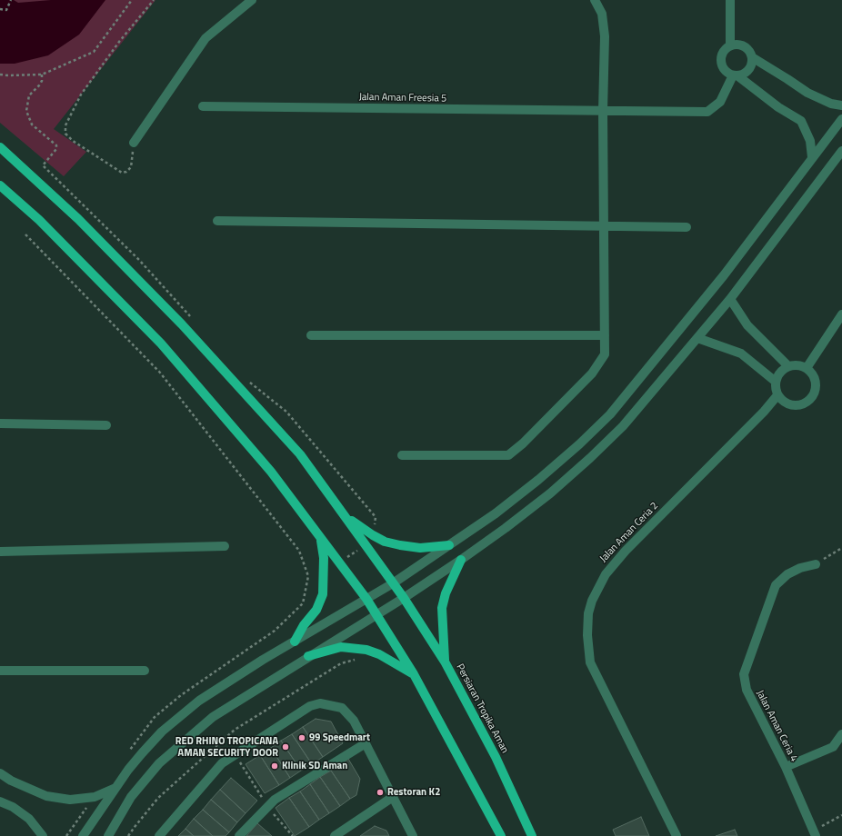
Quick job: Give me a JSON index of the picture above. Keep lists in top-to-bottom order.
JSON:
{
  "streets": {
    "main road": ["Persiaran Tropika Aman"],
    "street": ["Jalan Aman Freesia 5", "Jalan Aman Ceria 2", "Jalan Aman Ceria 4"]
  },
  "places": [
    "99 Speedmart",
    "RED RHINO TROPICANA AMAN SECURITY DOOR",
    "Klinik SD Aman",
    "Restoran K2"
  ]
}
